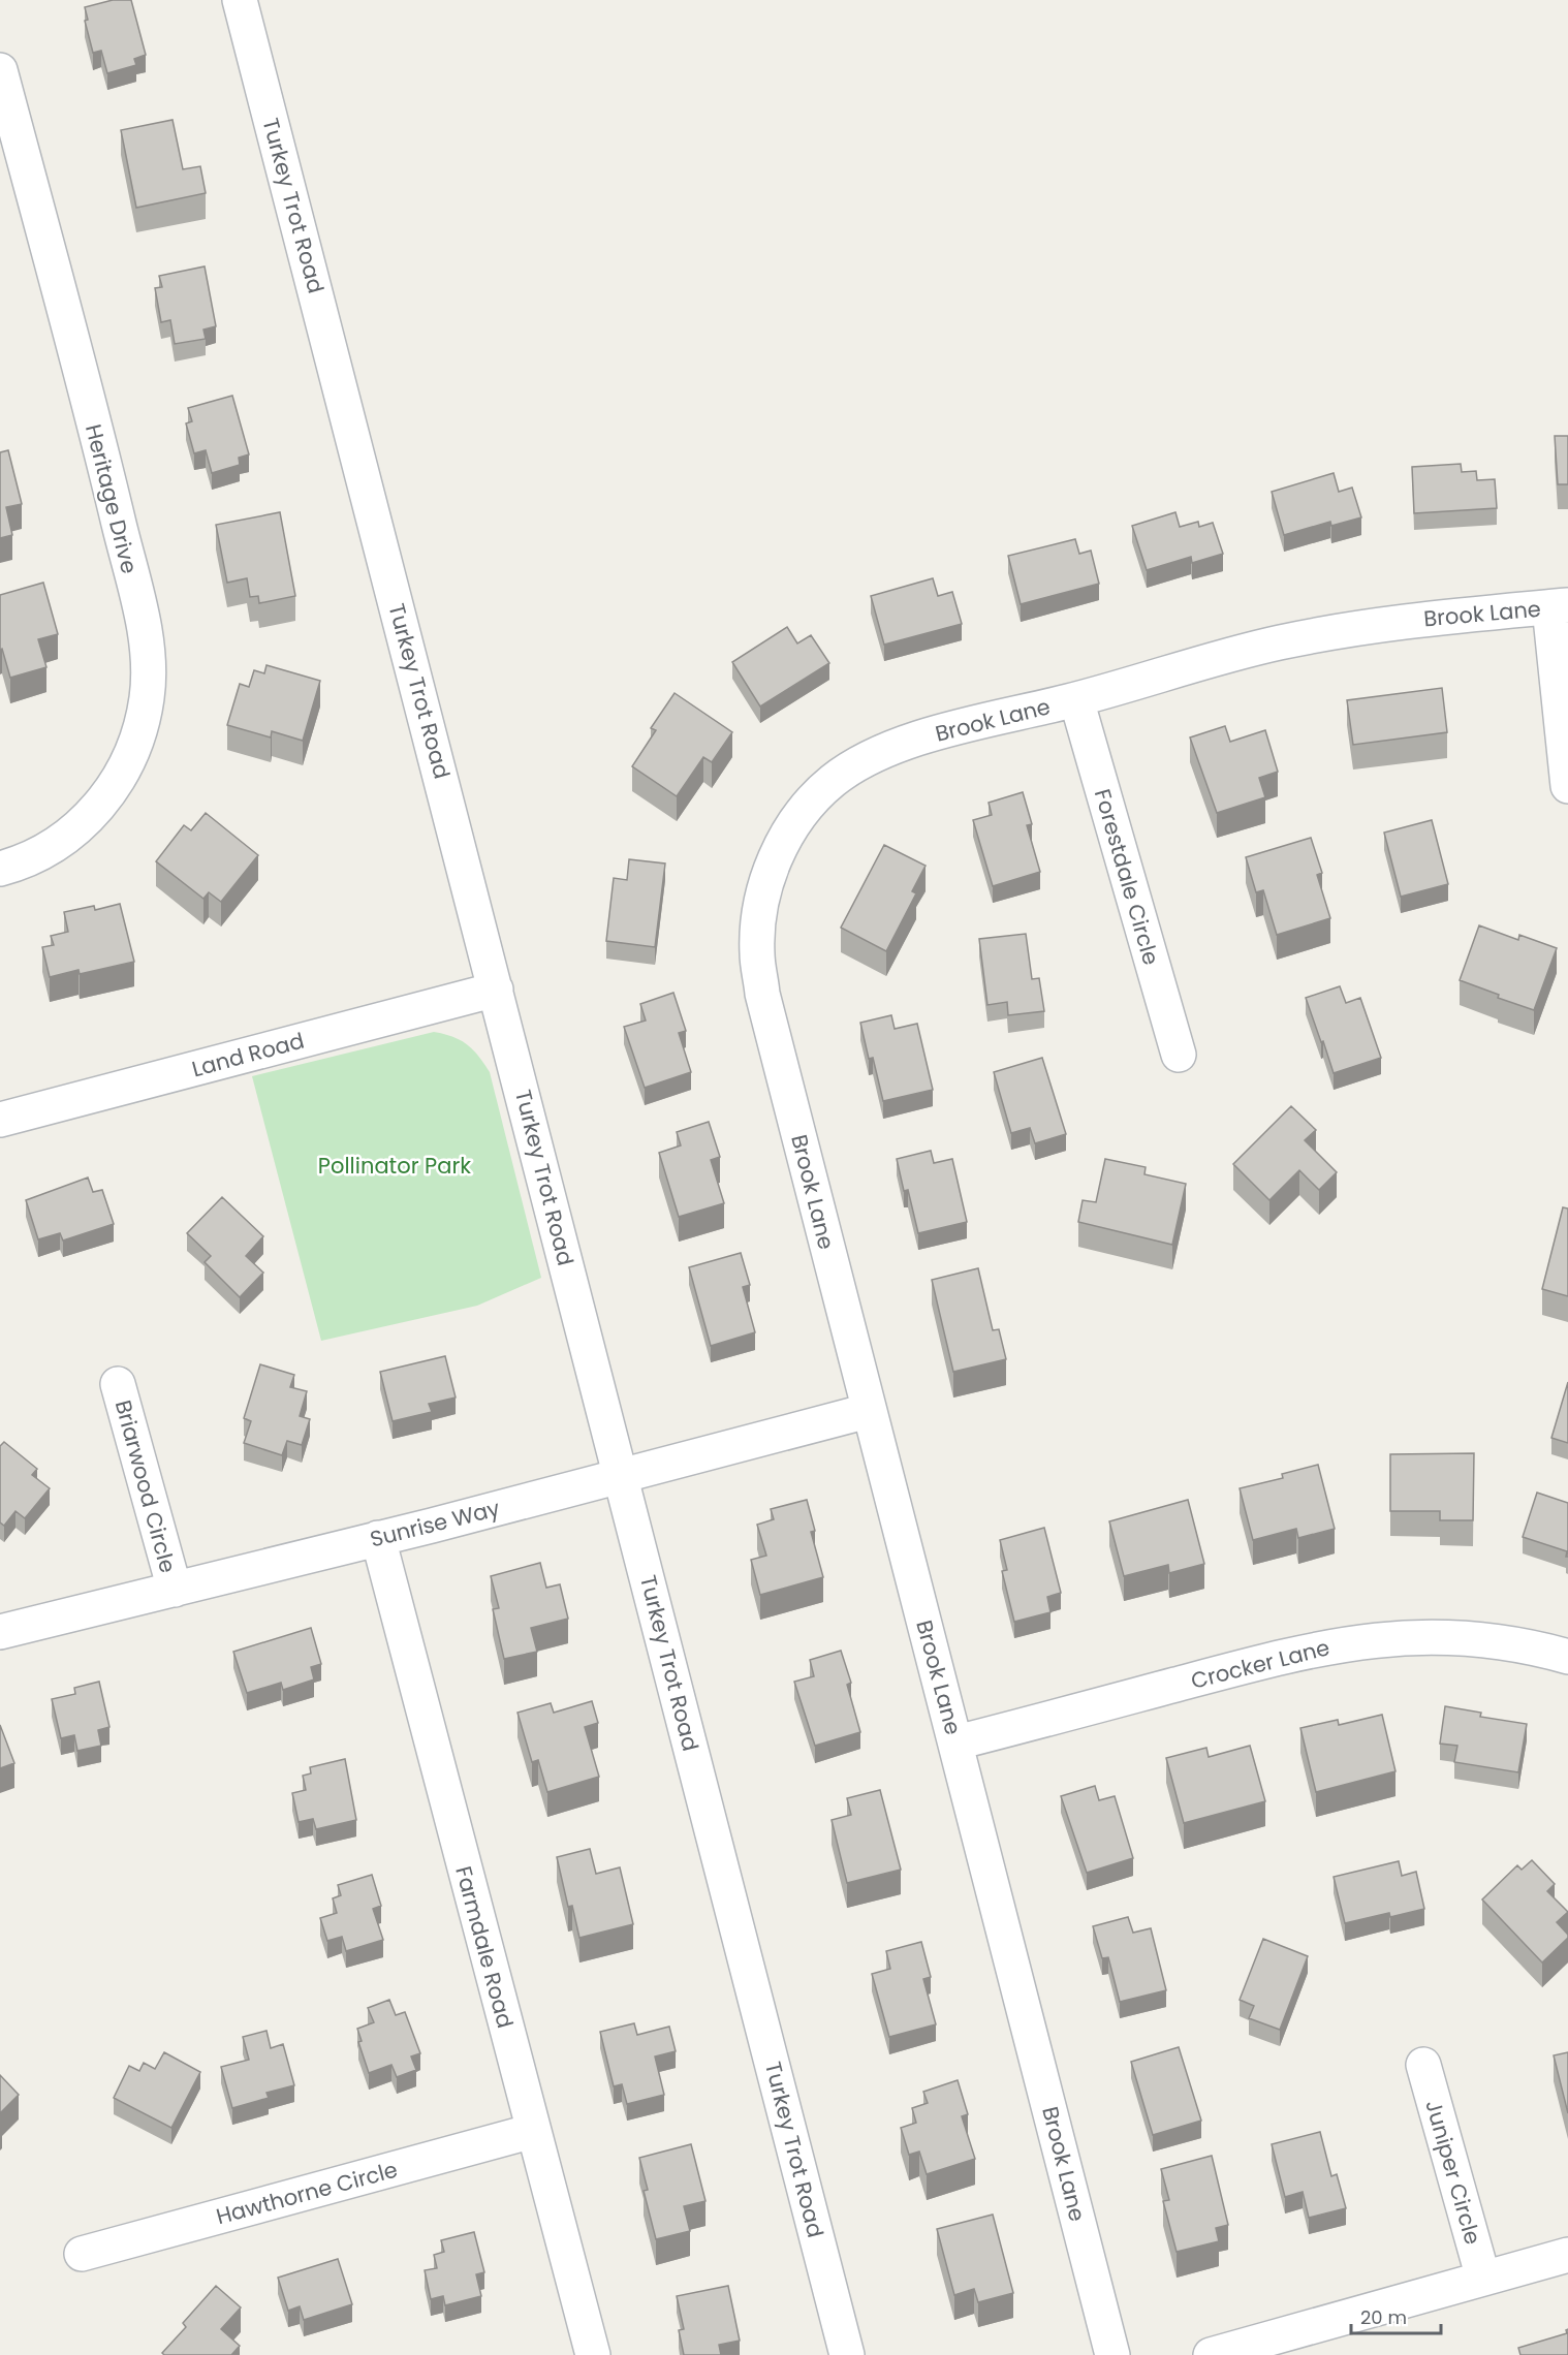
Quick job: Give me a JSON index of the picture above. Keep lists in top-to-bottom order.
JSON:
{
  "streets": {
    "street": [
      "Turkey Trot Road",
      "Heritage Drive",
      "Brook Lane",
      "Forestdale Circle",
      "Land Road",
      "Briarwood Circle",
      "Sunrise Way",
      "Crocker Lane",
      "Farmdale Road",
      "Juniper Circle",
      "Hawthorne Circle"
    ]
  },
  "crossings": [
    ["Turkey Trot Road", "Land Road"],
    ["Turkey Trot Road", "Sunrise Way"],
    ["Brook Lane", "Forestdale Circle"],
    ["Brook Lane", "Sunrise Way"],
    ["Brook Lane", "Crocker Lane"],
    ["Briarwood Circle", "Sunrise Way"],
    ["Sunrise Way", "Farmdale Road"],
    ["Farmdale Road", "Hawthorne Circle"]
  ],
  "parks": ["Pollinator Park"],
  "scale_bar": "20 m"
}
